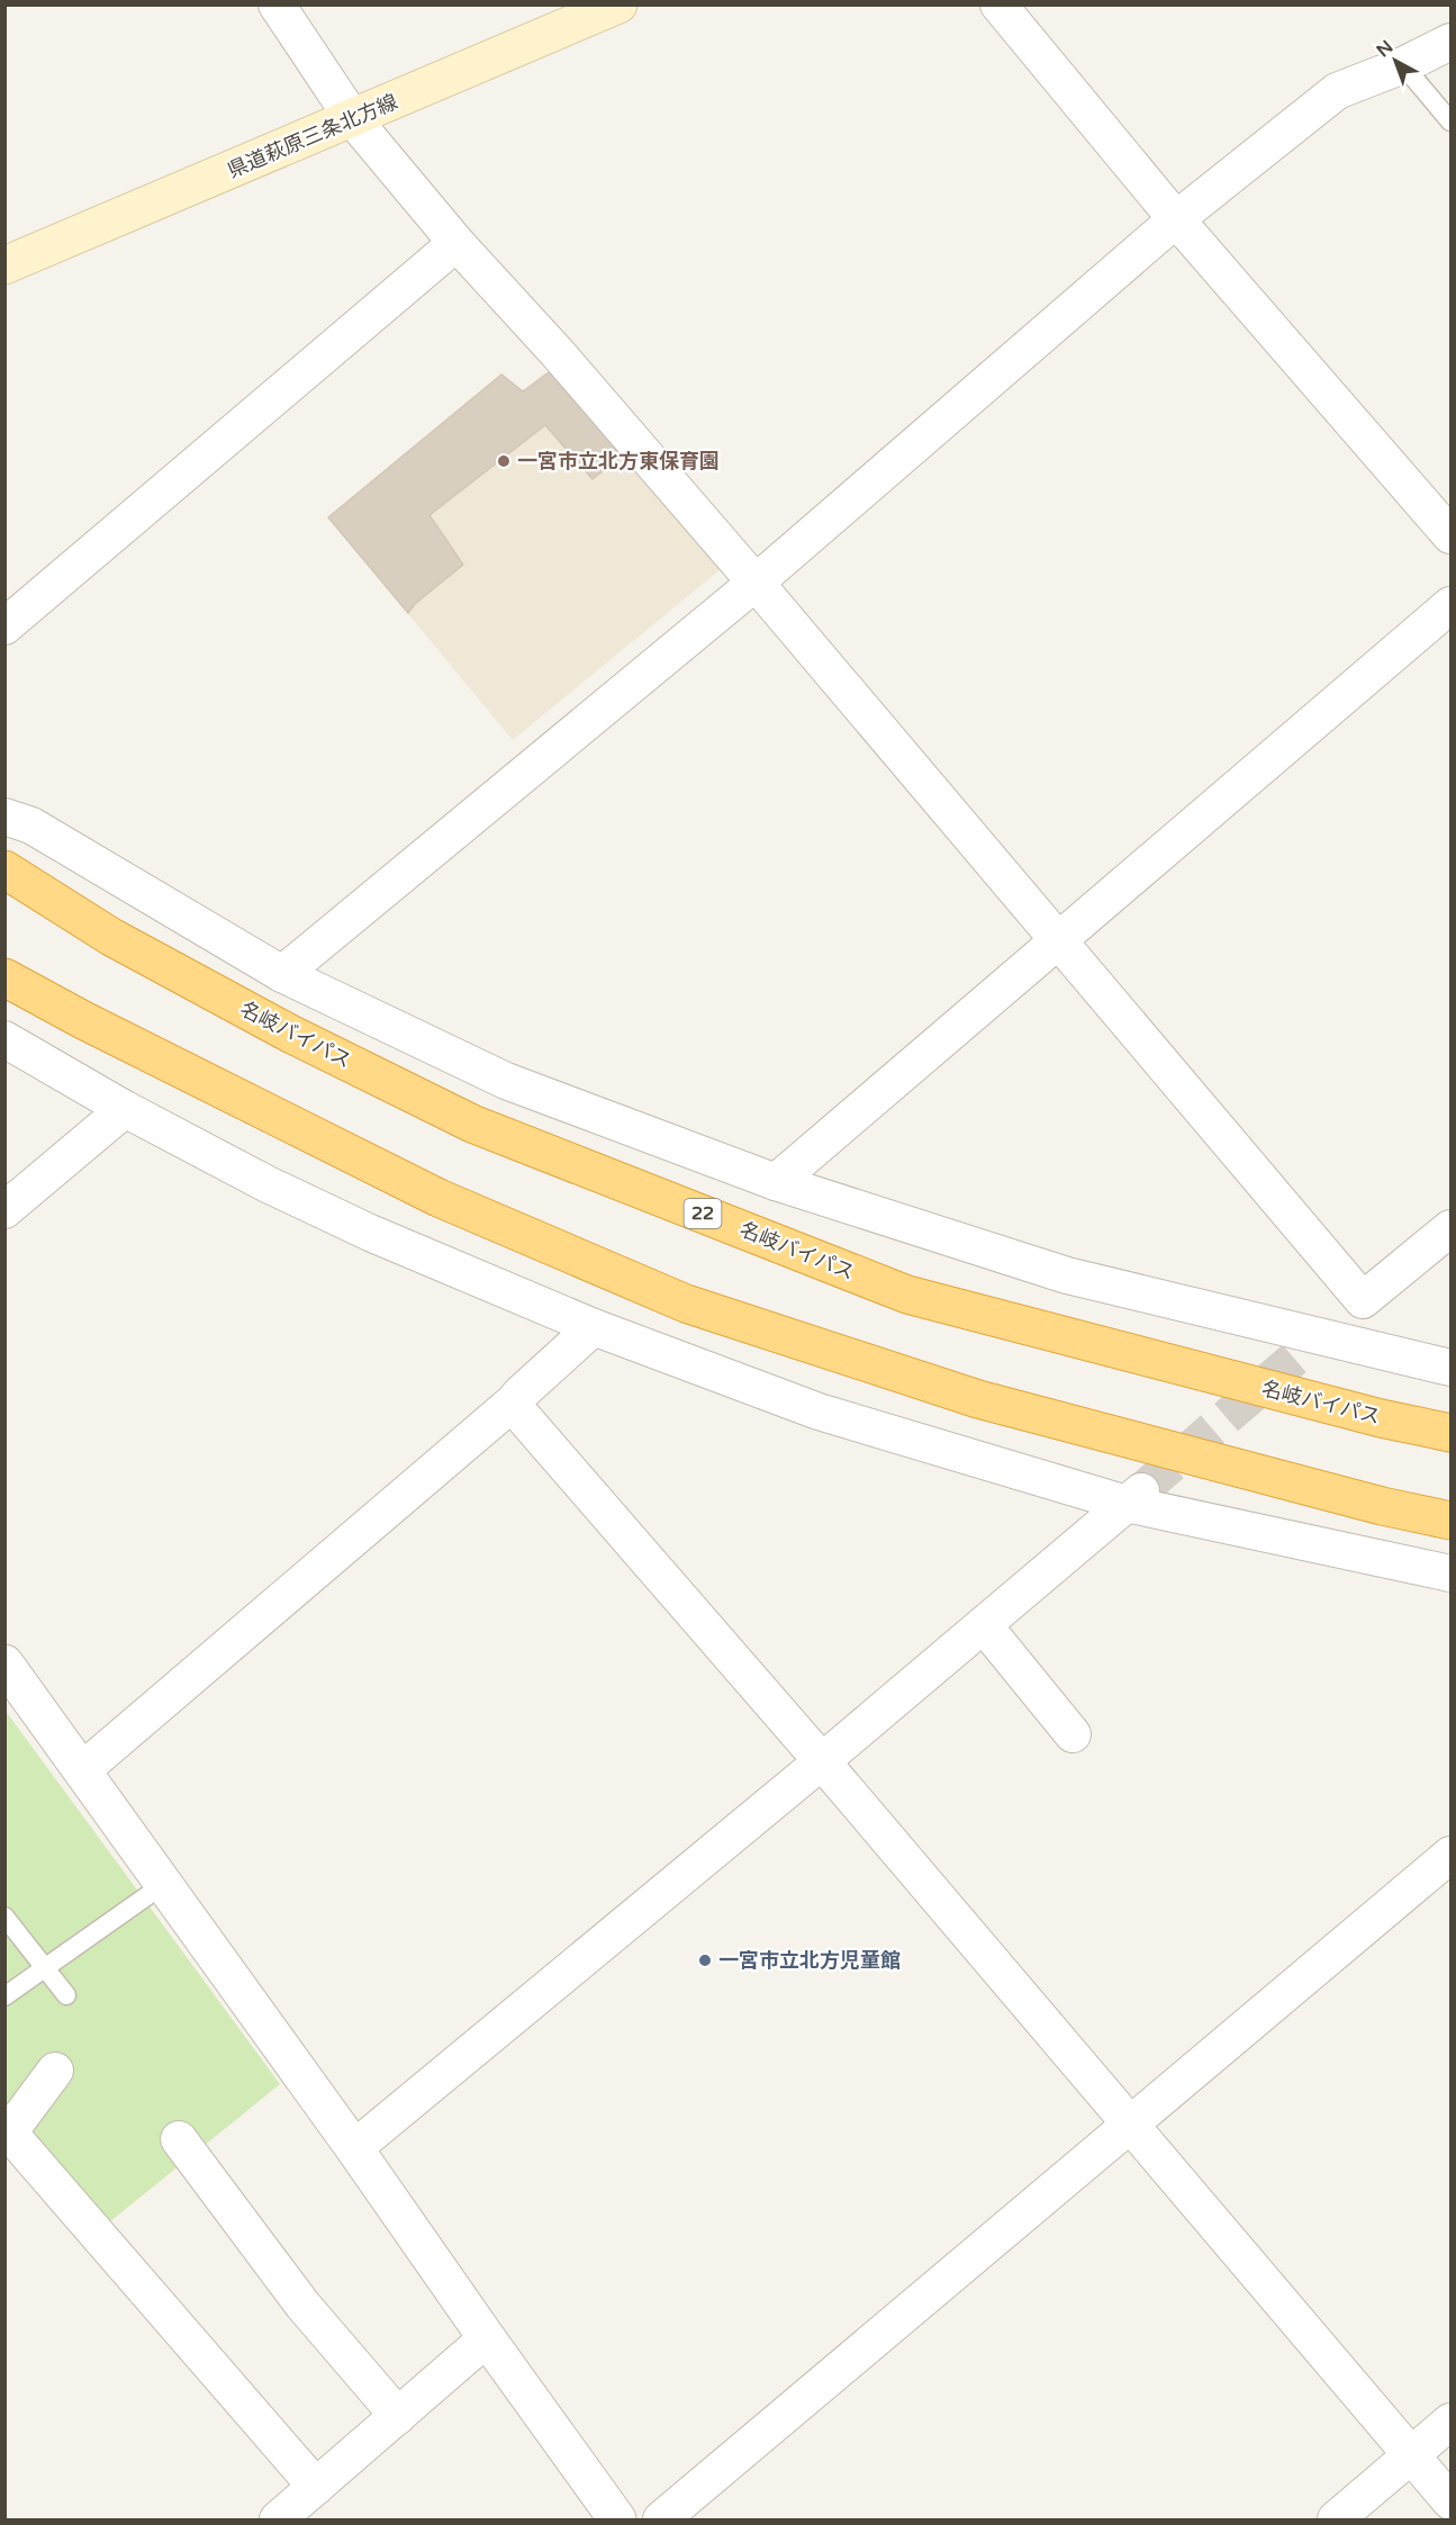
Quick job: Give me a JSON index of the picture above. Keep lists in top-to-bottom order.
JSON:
{
  "streets": {
    "highway": ["名岐バイパス", "22"],
    "main road": ["県道萩原三条北方線"]
  },
  "places": ["一宮市立北方東保育園", "一宮市立北方児童館"],
  "north": "top left"
}
